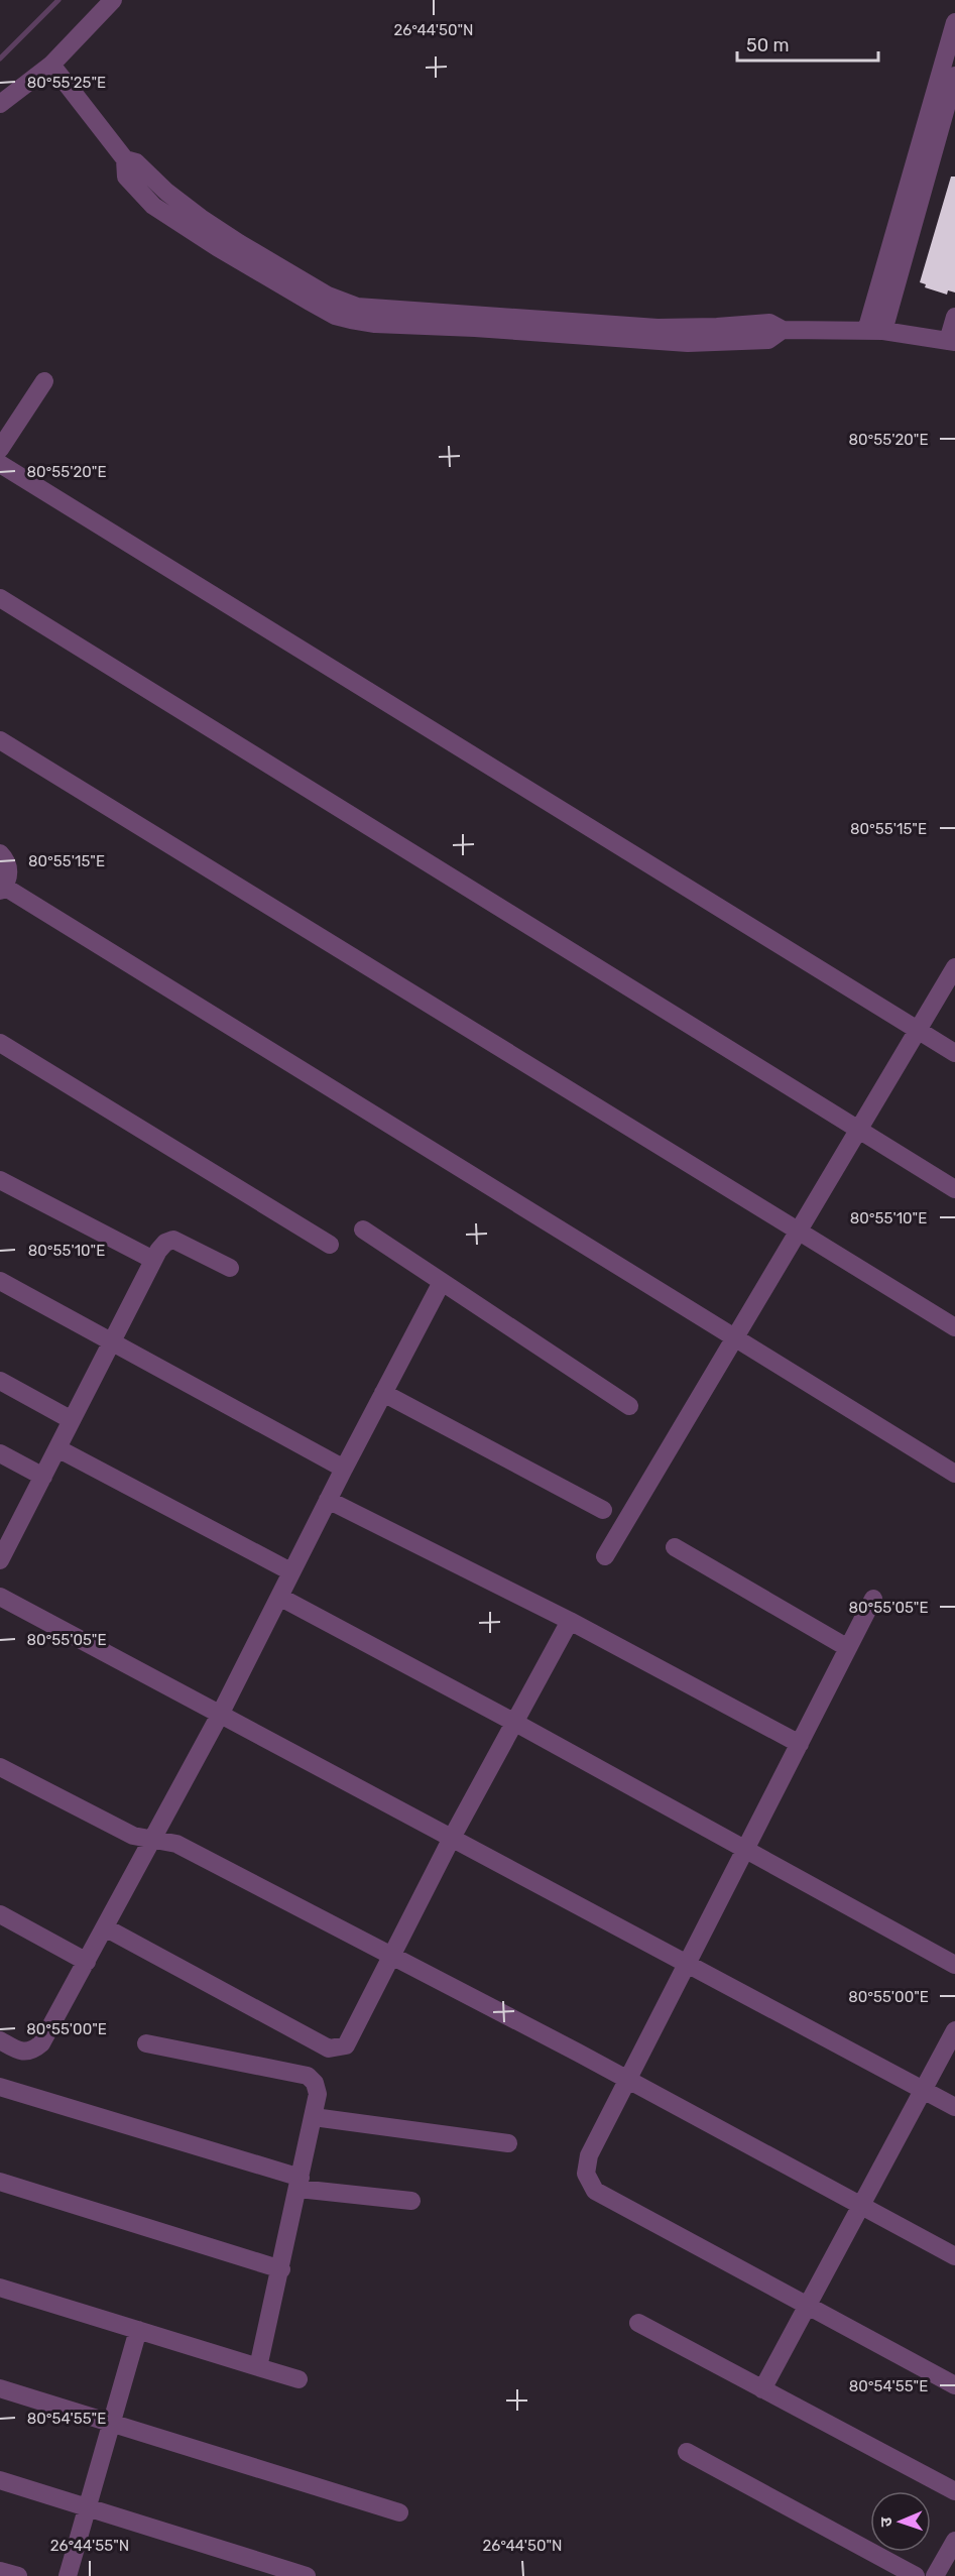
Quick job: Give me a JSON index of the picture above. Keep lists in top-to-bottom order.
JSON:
{
  "scale_bar": "50 m",
  "north": "left",
  "coordinates": [
    "26°44'50\"N",
    "80°55'25\"E",
    "80°55'20\"E",
    "80°55'15\"E",
    "80°55'10\"E",
    "80°55'05\"E",
    "80°55'00\"E",
    "80°54'55\"E",
    "26°44'55\"N"
  ]
}
